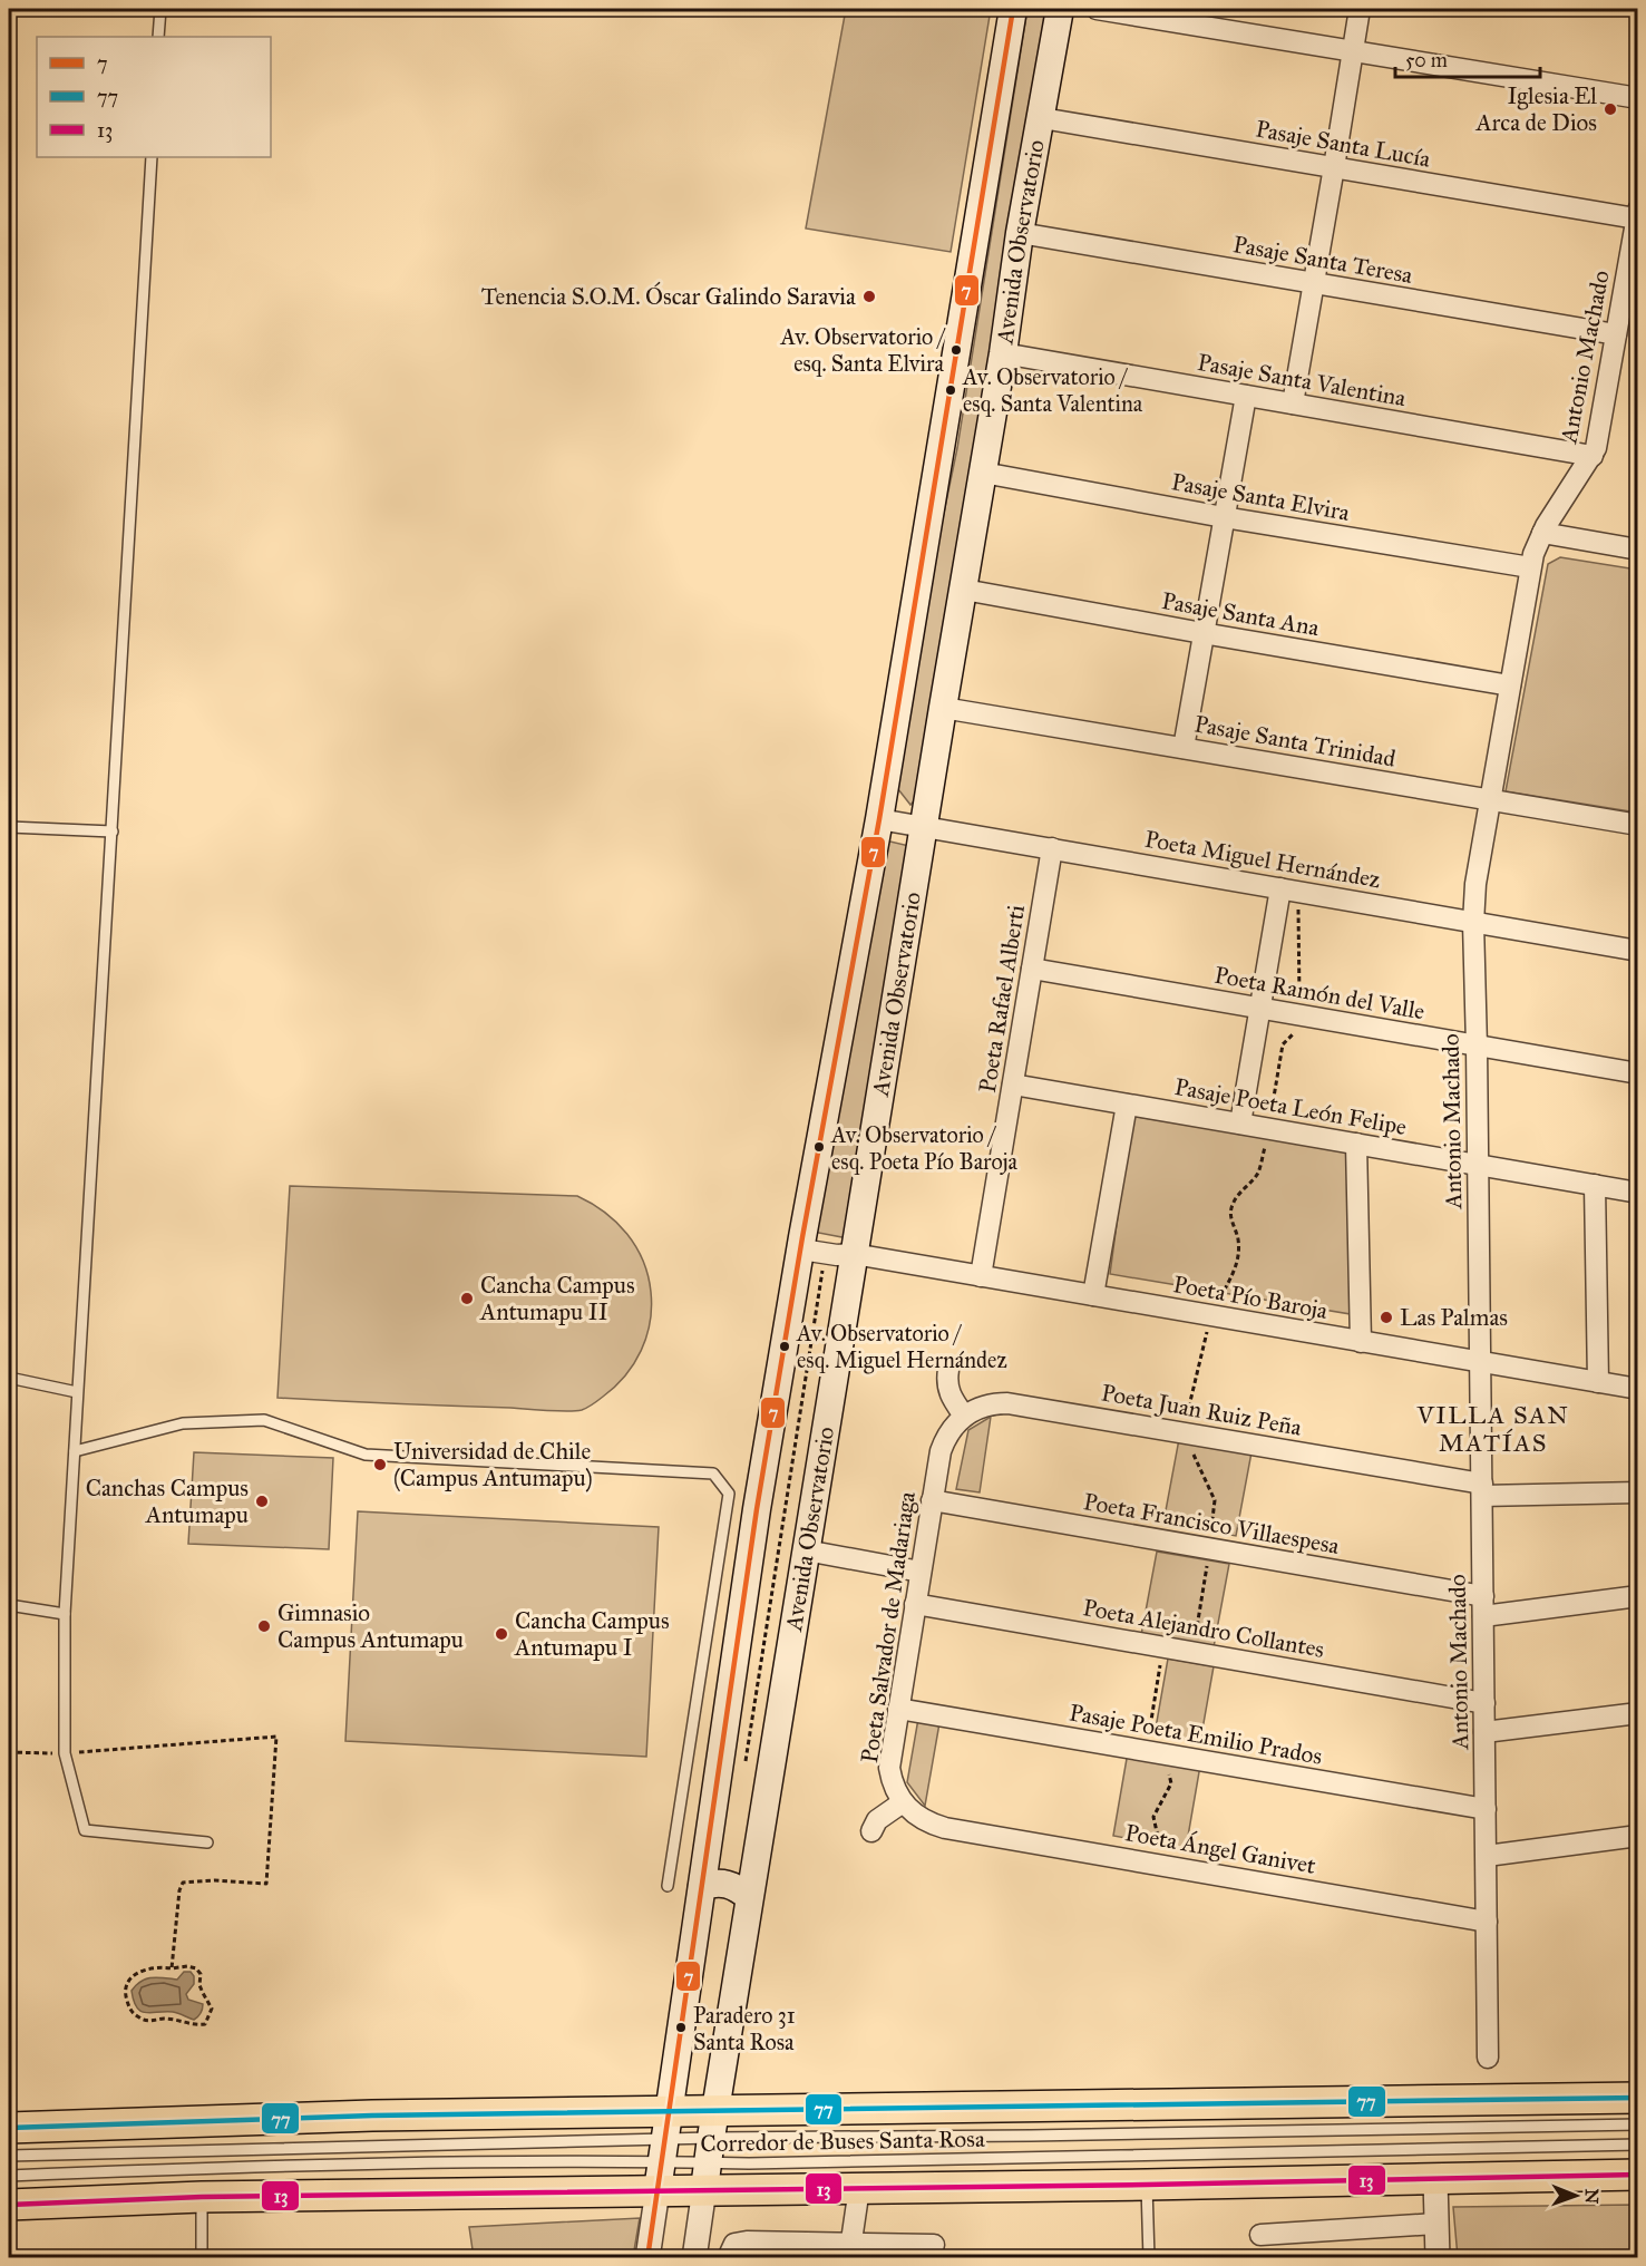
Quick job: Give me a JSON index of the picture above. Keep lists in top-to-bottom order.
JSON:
{
  "streets": {
    "main road": ["Avenida Observatorio"],
    "street": [
      "Pasaje Santa Lucía",
      "Pasaje Santa Teresa",
      "Antonio Machado",
      "Pasaje Santa Valentina",
      "Pasaje Santa Elvira",
      "Pasaje Santa Ana",
      "Pasaje Santa Trinidad",
      "Poeta Miguel Hernández",
      "Poeta Ramón del Valle",
      "Poeta Rafael Alberti",
      "Pasaje Poeta León Felipe",
      "Poeta Pío Baroja",
      "Poeta Juan Ruiz Peña",
      "Poeta Francisco Villaespesa",
      "Poeta Salvador de Madariaga",
      "Poeta Alejandro Collantes",
      "Pasaje Poeta Emilio Prados",
      "Poeta Ángel Ganivet"
    ],
    "lane": ["Corredor de Buses Santa Rosa"]
  },
  "crossings": [
    ["Pasaje Santa Lucía", "Avenida Observatorio"],
    ["Pasaje Santa Lucía", "Antonio Machado"],
    ["Avenida Observatorio", "Pasaje Santa Teresa"],
    ["Avenida Observatorio", "Pasaje Santa Valentina"],
    ["Avenida Observatorio", "Pasaje Santa Elvira"],
    ["Avenida Observatorio", "Pasaje Santa Ana"],
    ["Avenida Observatorio", "Pasaje Santa Trinidad"],
    ["Avenida Observatorio", "Poeta Miguel Hernández"],
    ["Avenida Observatorio", "Poeta Pío Baroja"],
    ["Avenida Observatorio", "Corredor de Buses Santa Rosa"],
    ["Pasaje Santa Teresa", "Antonio Machado"],
    ["Antonio Machado", "Pasaje Santa Valentina"],
    ["Antonio Machado", "Pasaje Santa Elvira"],
    ["Antonio Machado", "Pasaje Santa Ana"],
    ["Antonio Machado", "Pasaje Santa Trinidad"],
    ["Antonio Machado", "Poeta Miguel Hernández"],
    ["Antonio Machado", "Poeta Ramón del Valle"],
    ["Antonio Machado", "Pasaje Poeta León Felipe"],
    ["Antonio Machado", "Poeta Pío Baroja"],
    ["Antonio Machado", "Poeta Juan Ruiz Peña"],
    ["Antonio Machado", "Poeta Francisco Villaespesa"],
    ["Antonio Machado", "Poeta Alejandro Collantes"],
    ["Antonio Machado", "Pasaje Poeta Emilio Prados"],
    ["Antonio Machado", "Poeta Ángel Ganivet"],
    ["Poeta Miguel Hernández", "Poeta Rafael Alberti"],
    ["Poeta Ramón del Valle", "Poeta Rafael Alberti"],
    ["Poeta Rafael Alberti", "Pasaje Poeta León Felipe"],
    ["Poeta Rafael Alberti", "Poeta Pío Baroja"],
    ["Poeta Juan Ruiz Peña", "Poeta Salvador de Madariaga"],
    ["Poeta Francisco Villaespesa", "Poeta Salvador de Madariaga"],
    ["Poeta Salvador de Madariaga", "Poeta Alejandro Collantes"],
    ["Poeta Salvador de Madariaga", "Pasaje Poeta Emilio Prados"],
    ["Poeta Salvador de Madariaga", "Poeta Ángel Ganivet"]
  ],
  "districts": ["VILLA SAN MATÍAS"],
  "places": [
    "Iglesia El Arca de Dios",
    "Tenencia S.O.M. Óscar Galindo Saravia",
    "Av. Observatorio / esq. Santa Elvira",
    "Av. Observatorio / esq. Santa Valentina",
    "Av. Observatorio / esq. Poeta Pío Baroja",
    "Cancha Campus Antumapu II",
    "Las Palmas",
    "Av. Observatorio / esq. Miguel Hernández",
    "Universidad de Chile (Campus Antumapu)",
    "Canchas Campus Antumapu",
    "Gimnasio Campus Antumapu",
    "Cancha Campus Antumapu I",
    "Paradero 31 Santa Rosa"
  ],
  "lines": ["transit line 7", "transit line 77", "transit line 13"],
  "legend": ["7", "77", "13"],
  "scale_bar": "50 m",
  "north": "right"
}
